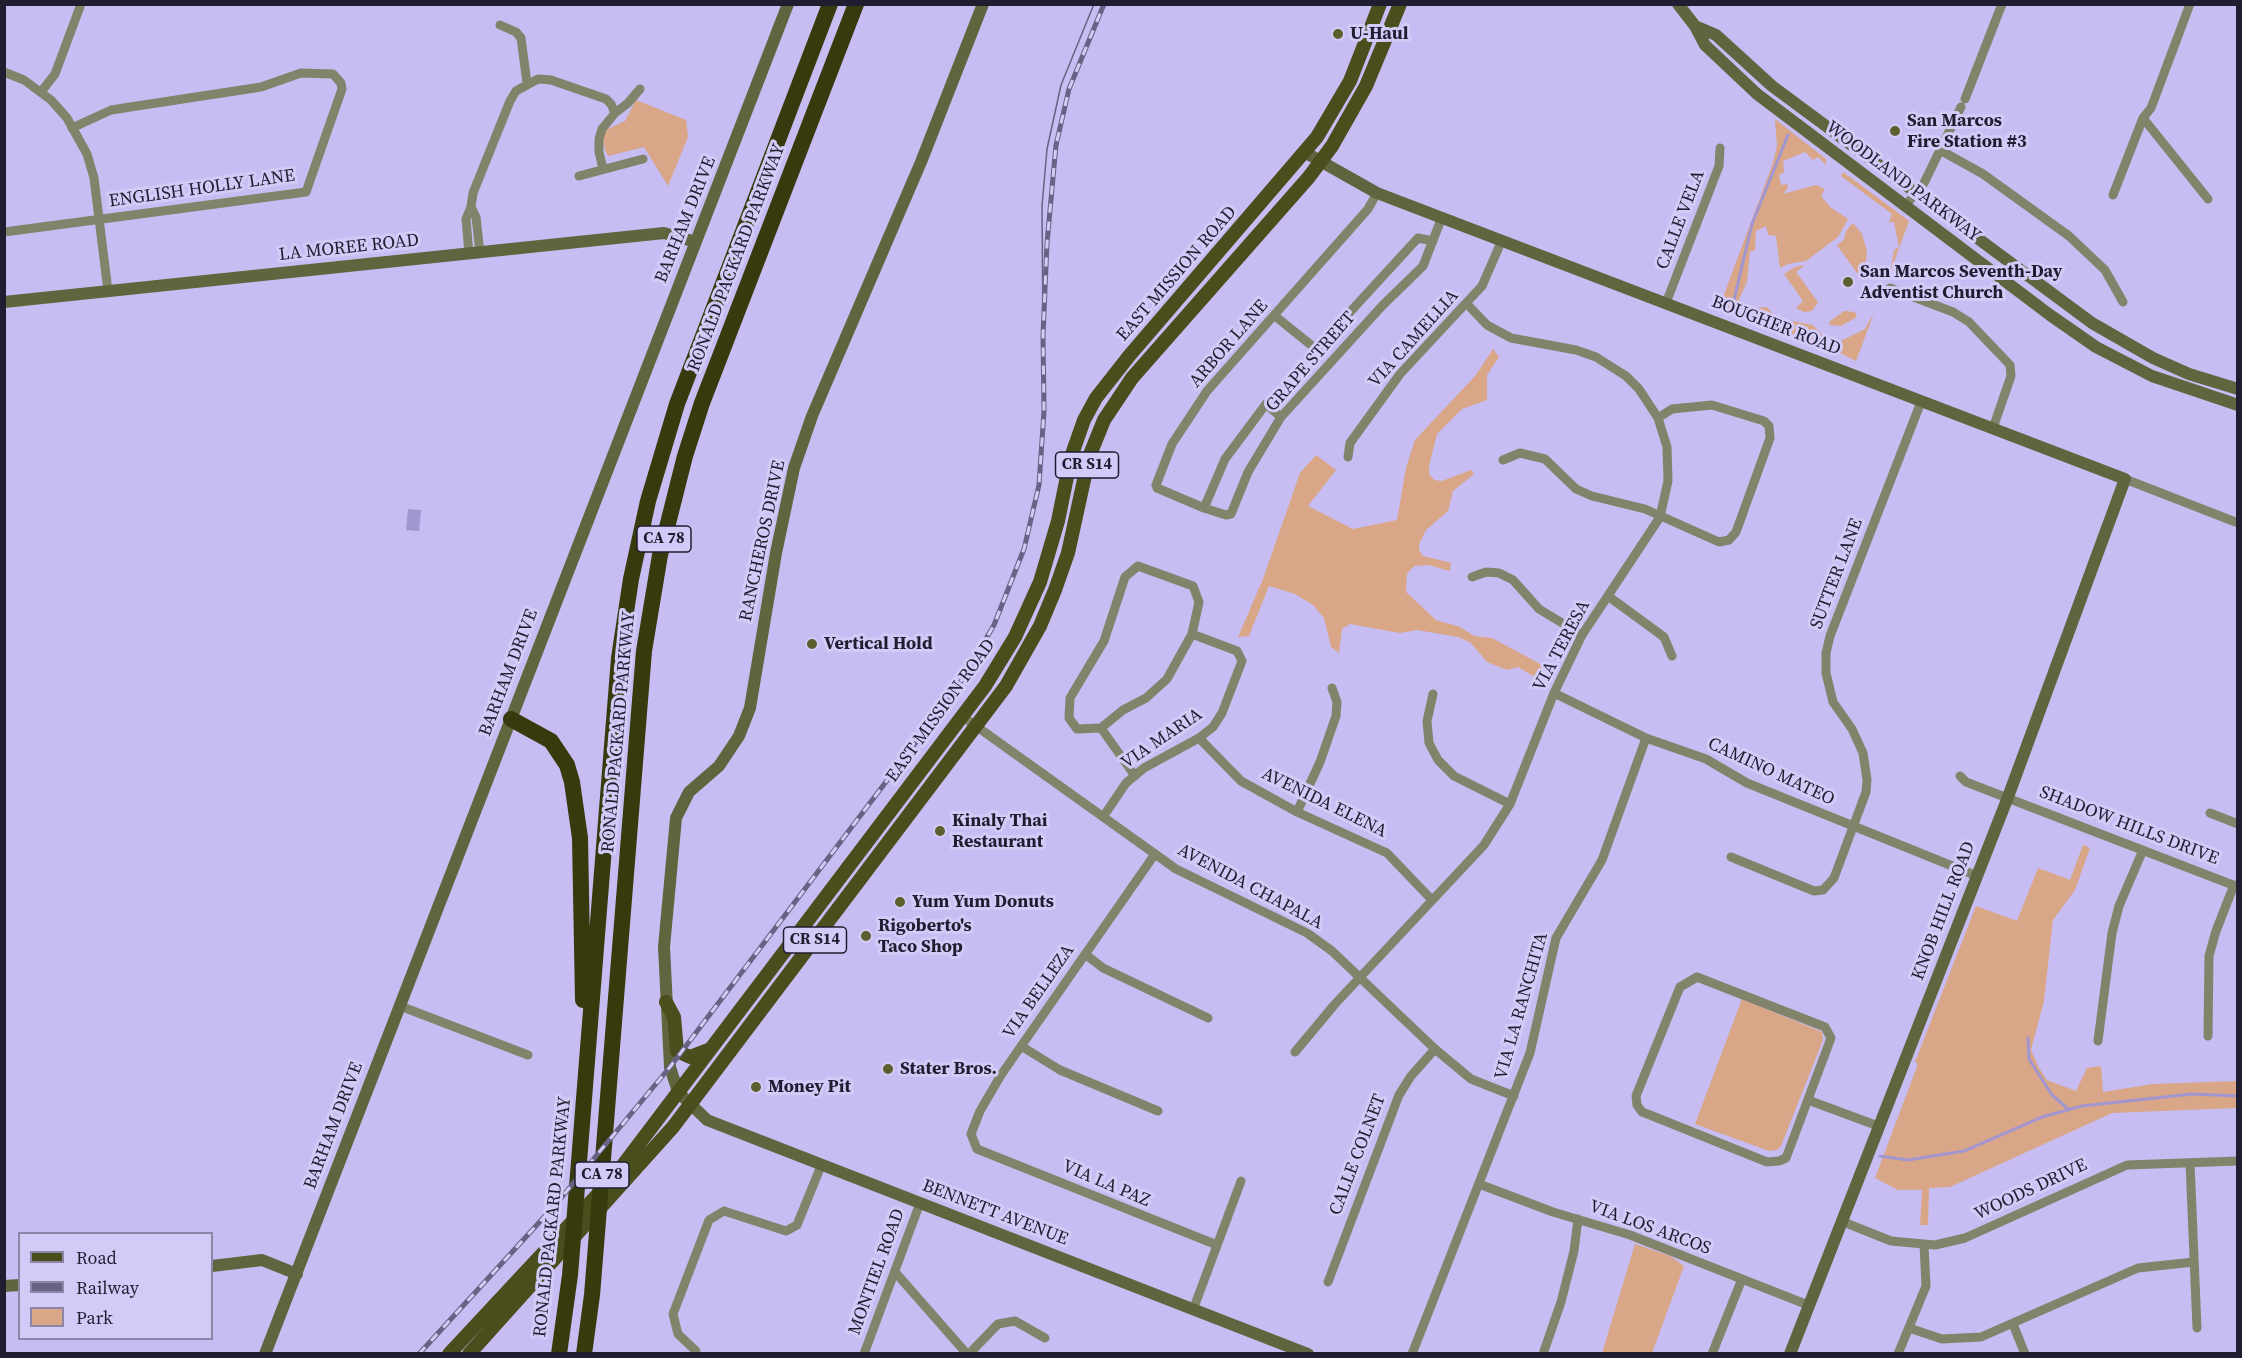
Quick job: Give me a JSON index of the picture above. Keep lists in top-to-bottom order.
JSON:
{
  "streets": {
    "highway": ["RONALD PACKARD PARKWAY", "CA 78"],
    "main road": ["EAST MISSION ROAD", "CR S14"],
    "street": [
      "WOODLAND PARKWAY",
      "ENGLISH HOLLY LANE",
      "BARHAM DRIVE",
      "CALLE VELA",
      "LA MOREE ROAD",
      "BOUGHER ROAD",
      "VIA CAMELLIA",
      "ARBOR LANE",
      "GRAPE STREET",
      "RANCHEROS DRIVE",
      "SUTTER LANE",
      "VIA TERESA",
      "VIA MARIA",
      "CAMINO MATEO",
      "AVENIDA ELENA",
      "SHADOW HILLS DRIVE",
      "AVENIDA CHAPALA",
      "KNOB HILL ROAD",
      "VIA BELLEZA",
      "VIA LA RANCHITA",
      "CALLE COLNET",
      "VIA LA PAZ",
      "WOODS DRIVE",
      "BENNETT AVENUE",
      "VIA LOS ARCOS",
      "MONTIEL ROAD"
    ]
  },
  "crossings": [
    ["BARHAM DRIVE", "LA MOREE ROAD"],
    ["CALLE VELA", "BOUGHER ROAD"],
    ["EAST MISSION ROAD", "BOUGHER ROAD"],
    ["EAST MISSION ROAD", "RANCHEROS DRIVE"],
    ["EAST MISSION ROAD", "AVENIDA CHAPALA"],
    ["EAST MISSION ROAD", "BENNETT AVENUE"],
    ["BOUGHER ROAD", "VIA CAMELLIA"],
    ["BOUGHER ROAD", "ARBOR LANE"],
    ["BOUGHER ROAD", "GRAPE STREET"],
    ["BOUGHER ROAD", "SUTTER LANE"],
    ["BOUGHER ROAD", "KNOB HILL ROAD"],
    ["VIA CAMELLIA", "VIA TERESA"],
    ["ARBOR LANE", "GRAPE STREET"],
    ["RANCHEROS DRIVE", "BENNETT AVENUE"],
    ["SUTTER LANE", "CAMINO MATEO"],
    ["VIA TERESA", "CAMINO MATEO"],
    ["VIA TERESA", "AVENIDA ELENA"],
    ["VIA TERESA", "AVENIDA CHAPALA"],
    ["VIA MARIA", "AVENIDA ELENA"],
    ["VIA MARIA", "AVENIDA CHAPALA"],
    ["CAMINO MATEO", "KNOB HILL ROAD"],
    ["CAMINO MATEO", "VIA LA RANCHITA"],
    ["SHADOW HILLS DRIVE", "KNOB HILL ROAD"],
    ["AVENIDA CHAPALA", "VIA BELLEZA"],
    ["AVENIDA CHAPALA", "VIA LA RANCHITA"],
    ["AVENIDA CHAPALA", "CALLE COLNET"],
    ["KNOB HILL ROAD", "WOODS DRIVE"],
    ["KNOB HILL ROAD", "VIA LOS ARCOS"],
    ["VIA BELLEZA", "VIA LA PAZ"],
    ["VIA LA RANCHITA", "VIA LOS ARCOS"],
    ["BENNETT AVENUE", "MONTIEL ROAD"]
  ],
  "places": [
    "U-Haul",
    "San Marcos Fire Station #3",
    "San Marcos Seventh-Day Adventist Church",
    "Vertical Hold",
    "Kinaly Thai Restaurant",
    "Yum Yum Donuts",
    "Rigoberto's Taco Shop",
    "Stater Bros.",
    "Money Pit"
  ],
  "legend": ["Road", "Railway", "Park"]
}
